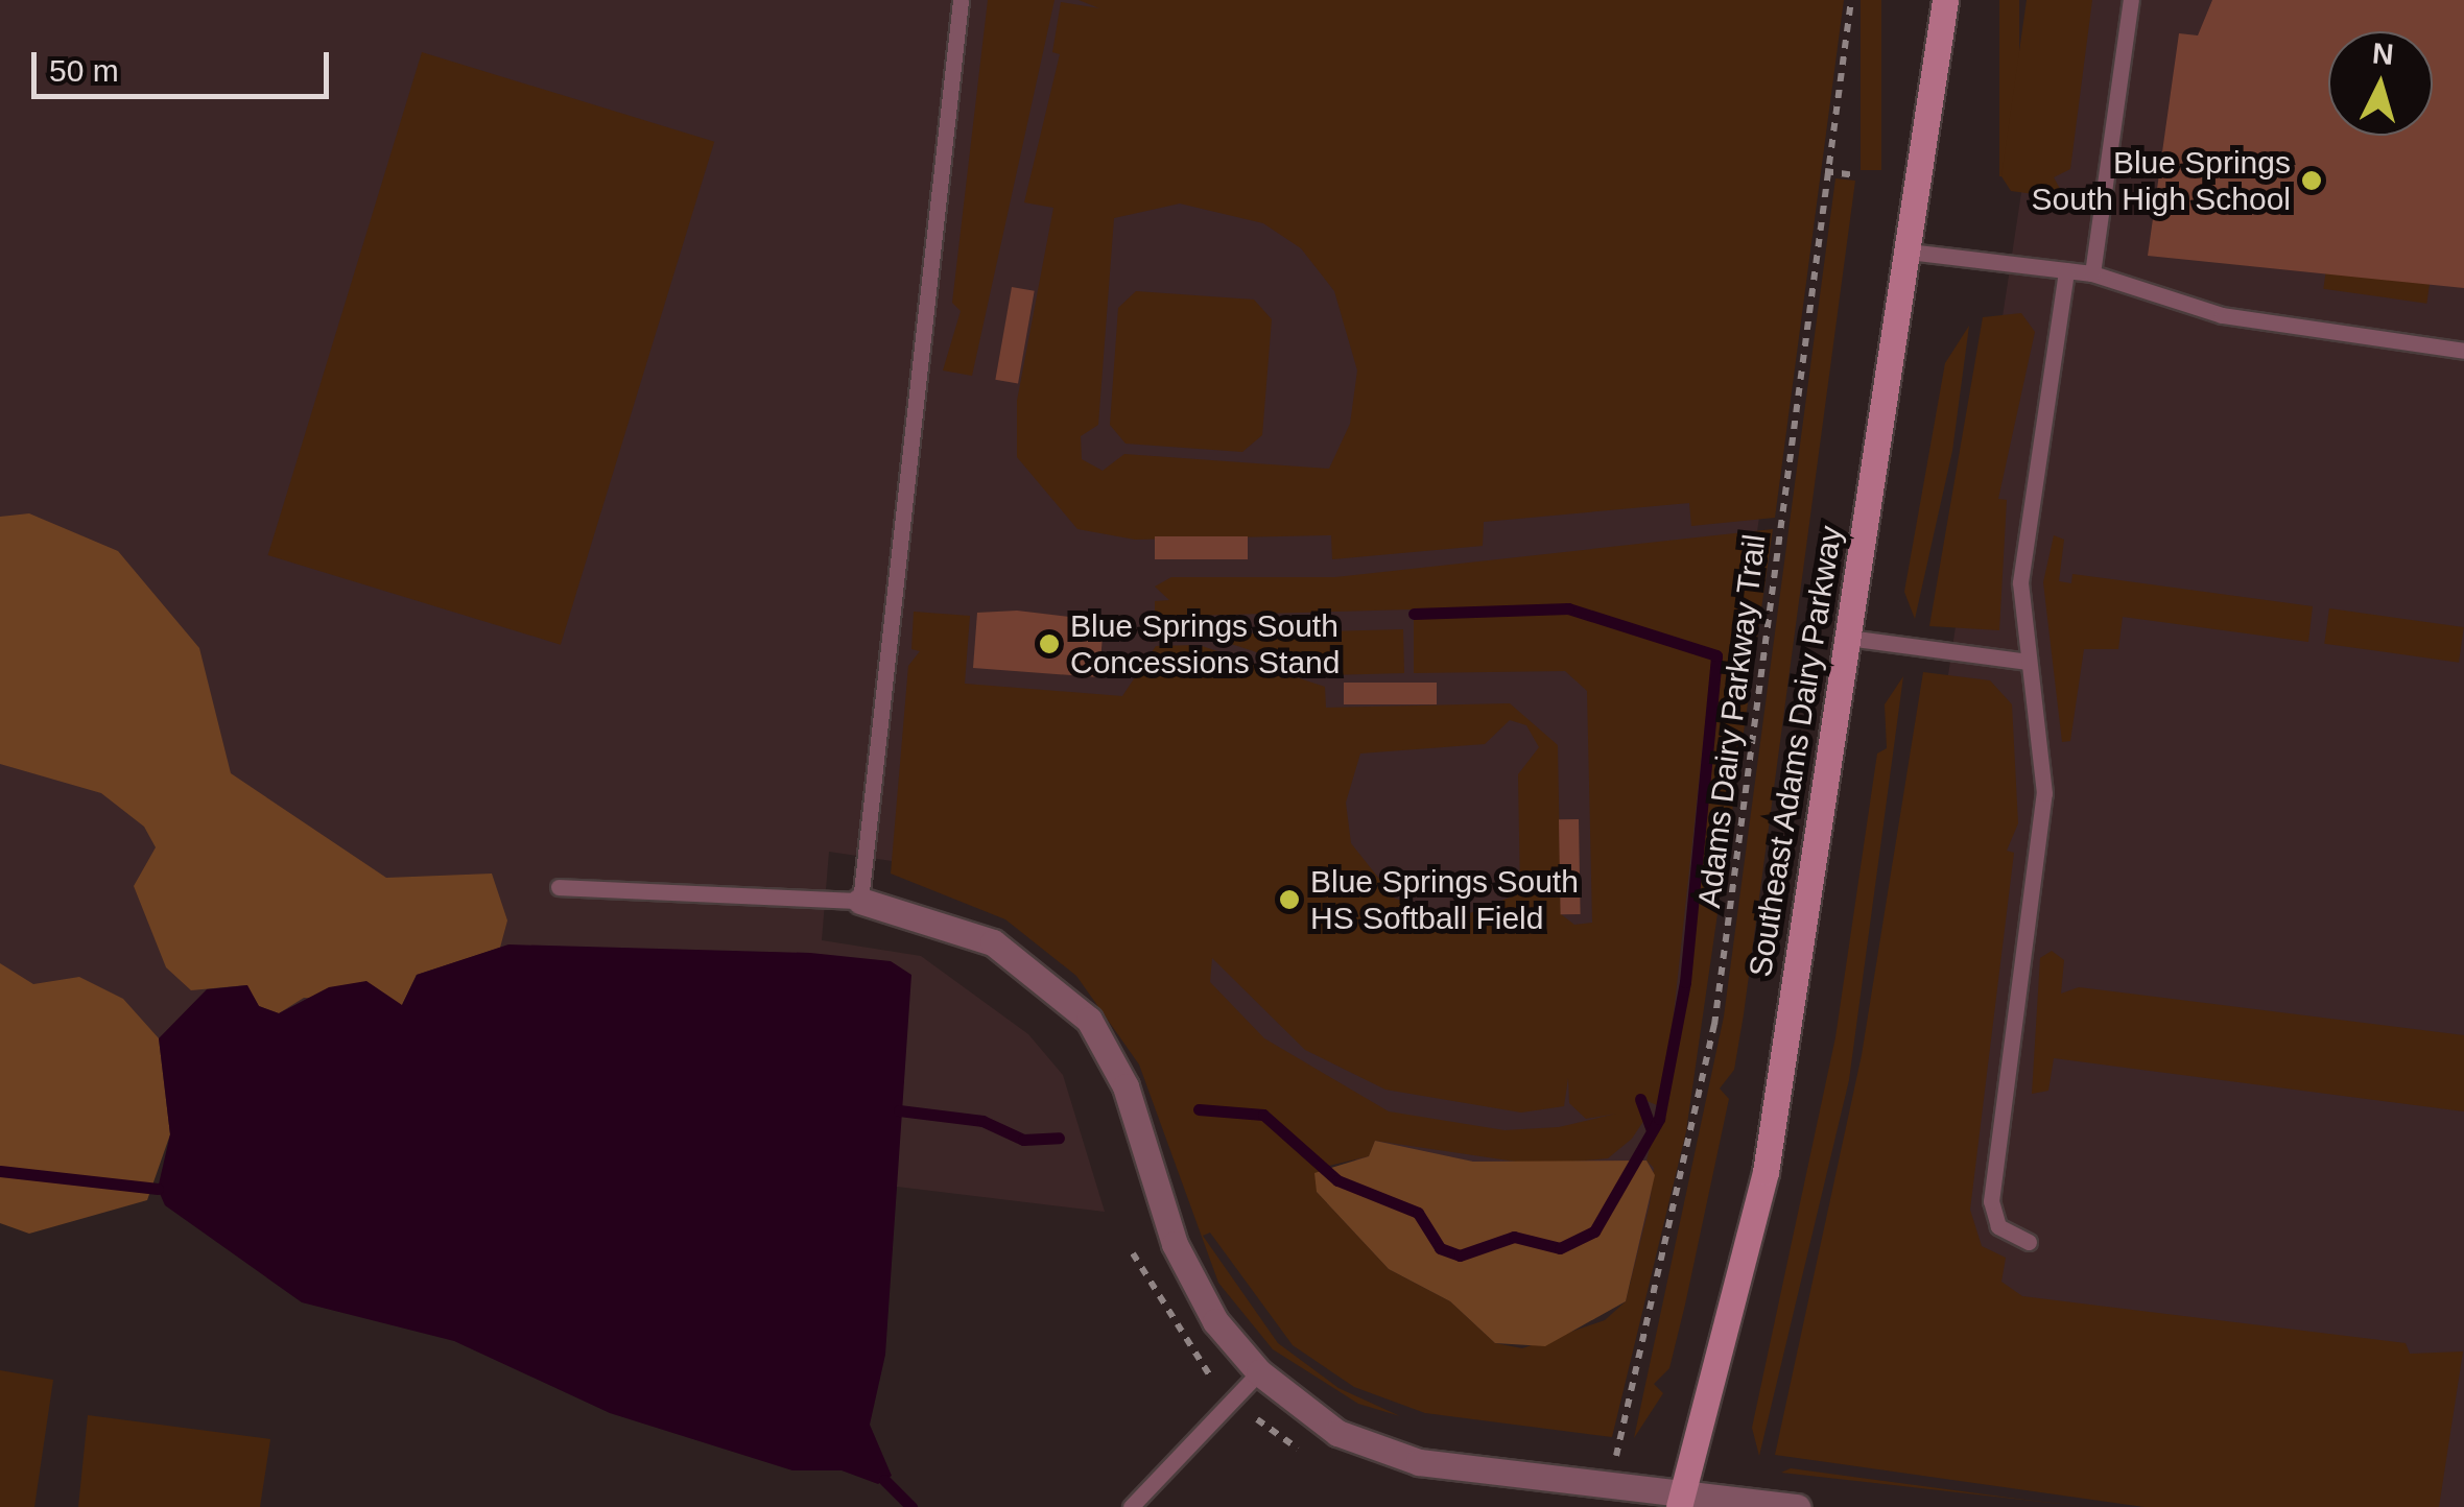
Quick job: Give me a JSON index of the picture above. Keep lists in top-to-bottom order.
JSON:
{
  "streets": {
    "main road": ["Southeast Adams Dairy Parkway"],
    "path": ["Adams Dairy Parkway Trail"]
  },
  "places": ["Blue Springs South High School", "Blue Springs South Concessions Stand", "Blue Springs South HS Softball Field"],
  "scale_bar": "50 m",
  "north": "top"
}
